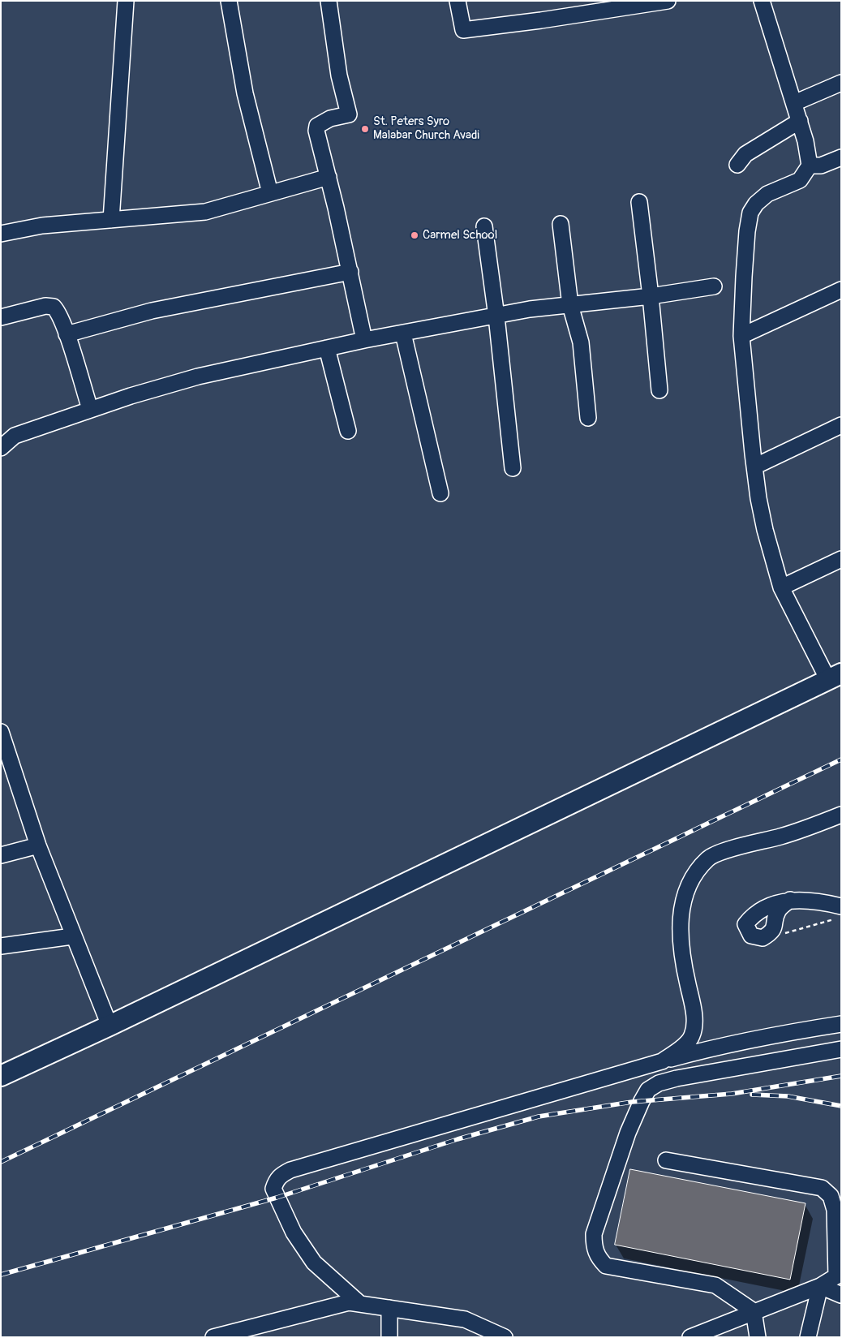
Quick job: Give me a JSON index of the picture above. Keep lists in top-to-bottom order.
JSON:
{
  "places": ["St. Peters Syro Malabar Church Avadi", "Carmel School"]
}
